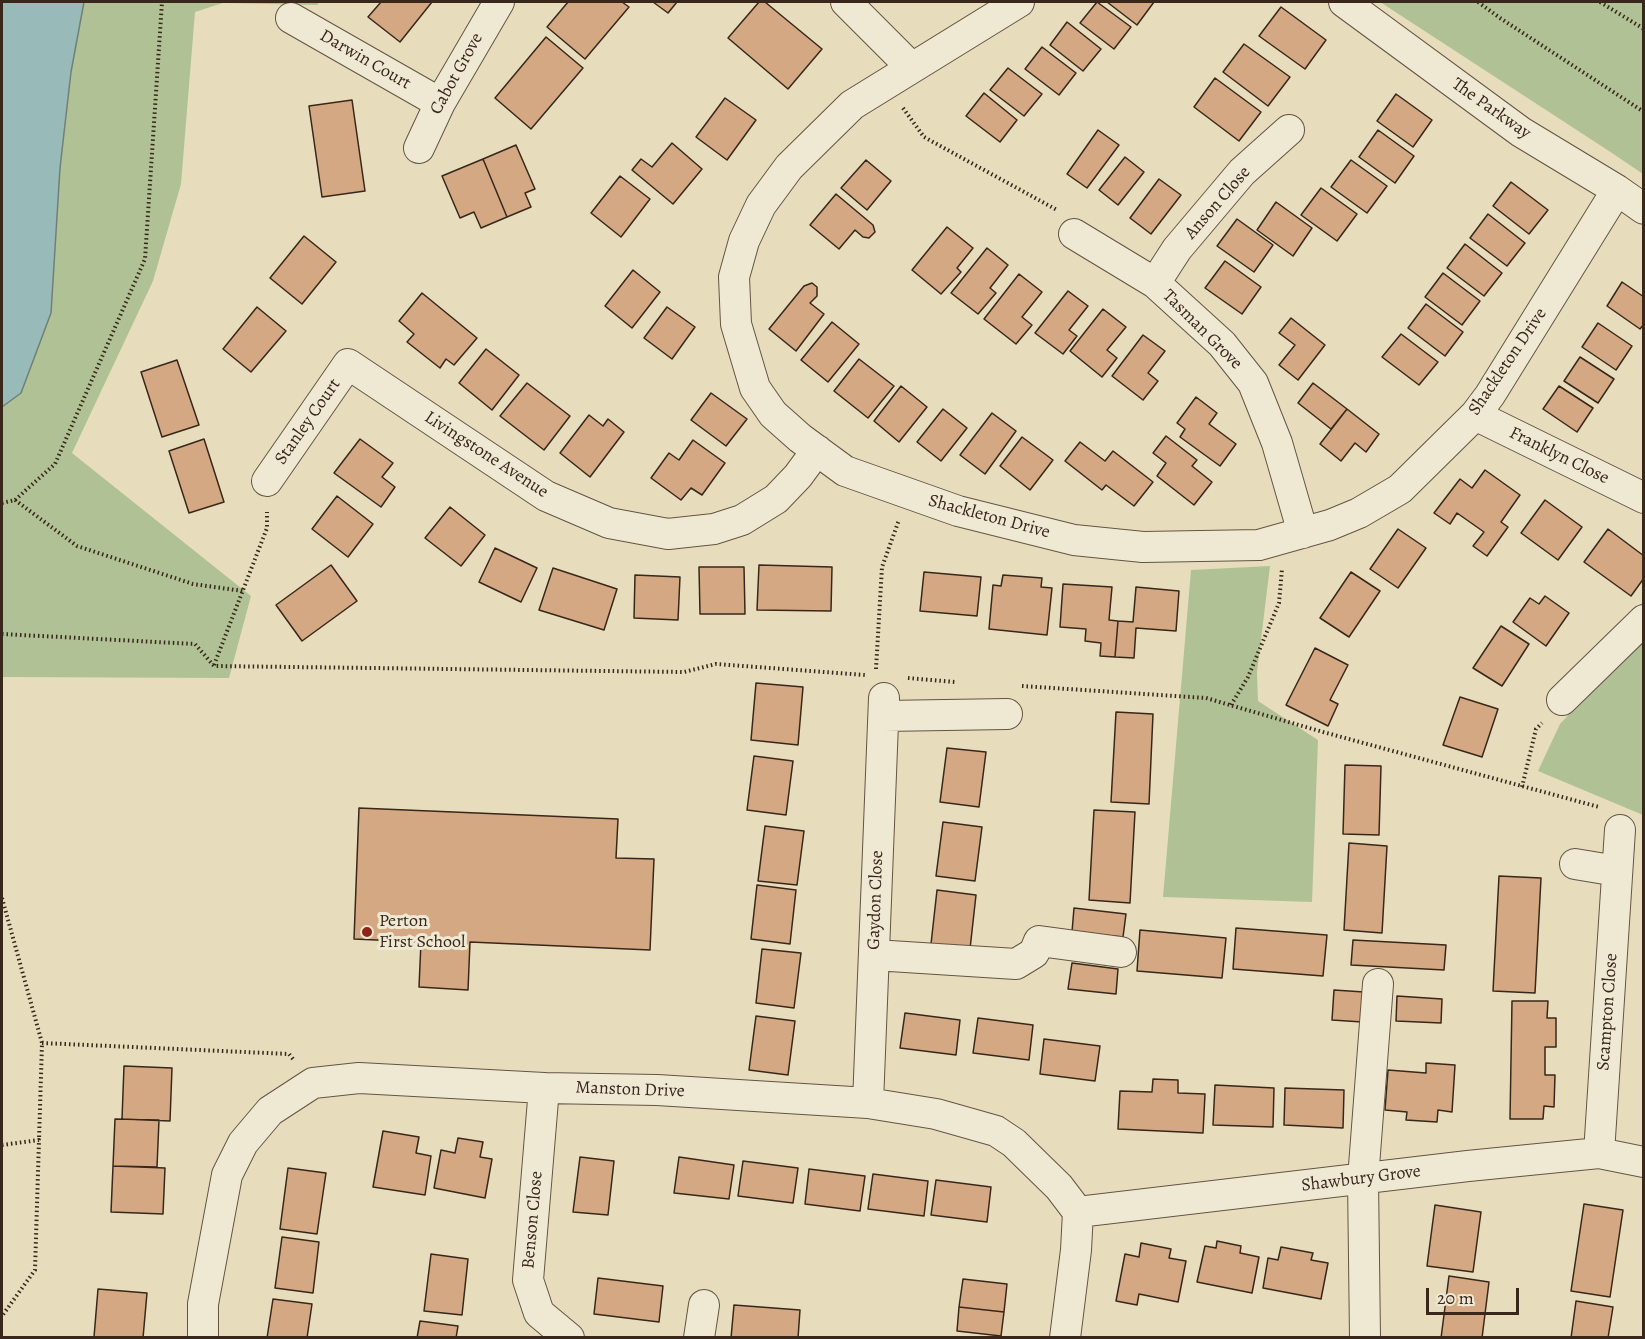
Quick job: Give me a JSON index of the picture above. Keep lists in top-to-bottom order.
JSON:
{
  "streets": {
    "street": [
      "Darwin Court",
      "Cabot Grove",
      "The Parkway",
      "Anson Close",
      "Tasman Grove",
      "Shackleton Drive",
      "Stanley Court",
      "Livingstone Avenue",
      "Franklyn Close",
      "Gaydon Close",
      "Scampton Close",
      "Manston Drive",
      "Shawbury Grove",
      "Benson Close"
    ]
  },
  "crossings": [
    ["Darwin Court", "Cabot Grove"],
    ["The Parkway", "Shackleton Drive"],
    ["Anson Close", "Tasman Grove"],
    ["Tasman Grove", "Shackleton Drive"],
    ["Shackleton Drive", "Livingstone Avenue"],
    ["Shackleton Drive", "Franklyn Close"],
    ["Stanley Court", "Livingstone Avenue"],
    ["Gaydon Close", "Manston Drive"],
    ["Scampton Close", "Shawbury Grove"],
    ["Manston Drive", "Shawbury Grove"],
    ["Manston Drive", "Benson Close"]
  ],
  "places": ["Perton First School"],
  "scale_bar": "20 m"
}
